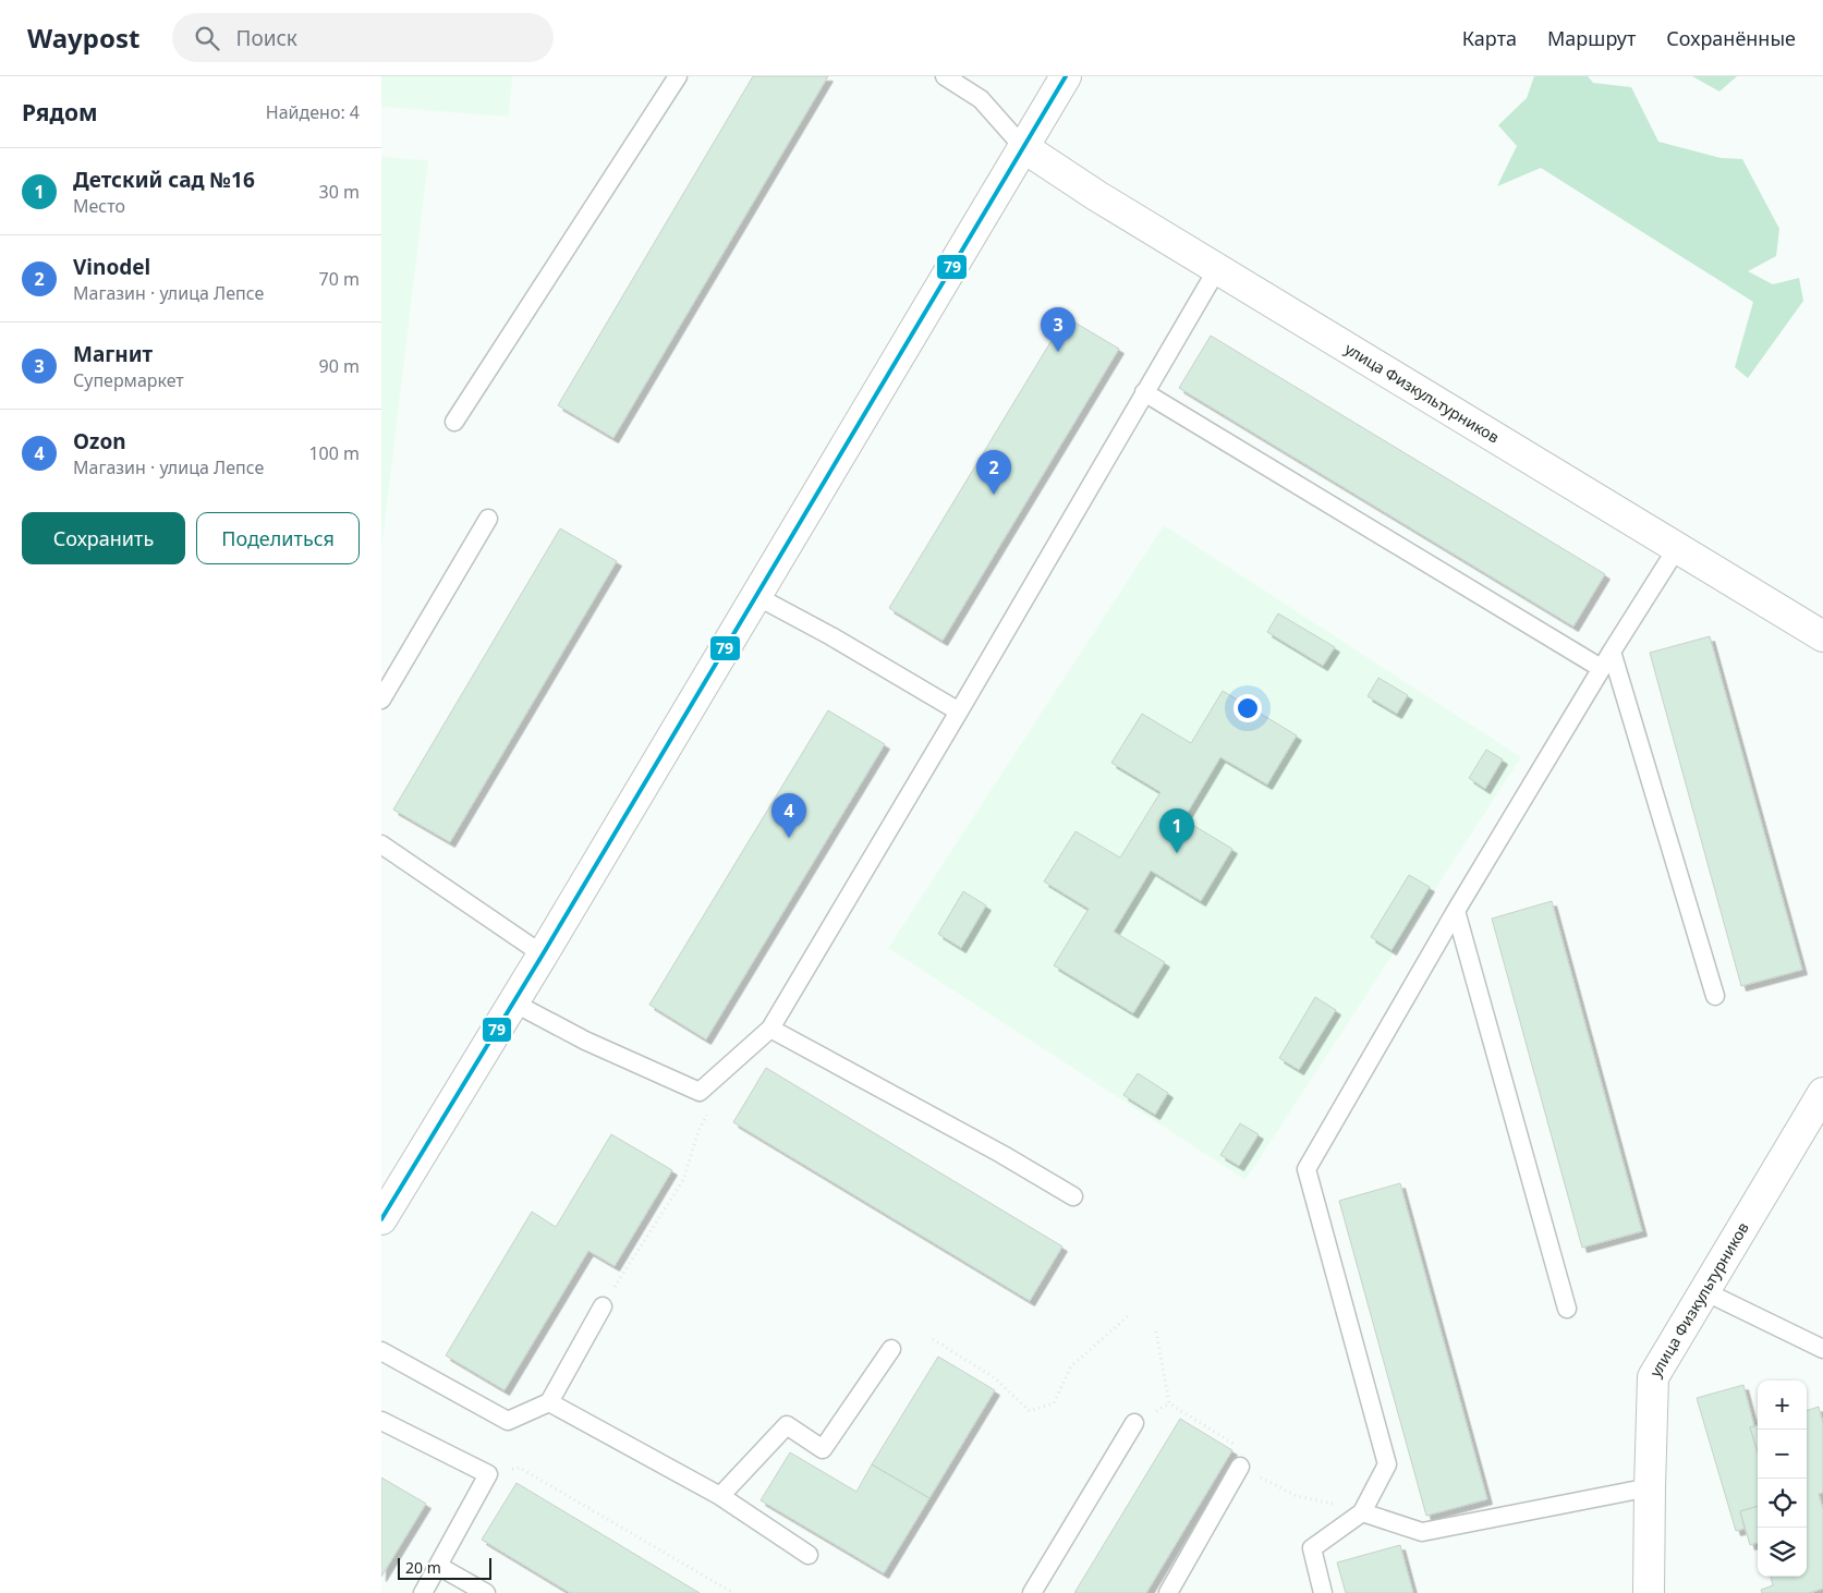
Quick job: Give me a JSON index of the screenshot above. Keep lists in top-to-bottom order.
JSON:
{
  "streets": {
    "street": ["улица Физкультурников"]
  },
  "lines": ["transit line 79"],
  "scale_bar": "20 m",
  "page": {
    "header": "Waypost",
    "search": "Поиск",
    "nav": ["Карта", "Маршрут", "Сохранённые"],
    "heading": ["Рядом", "Найдено: 4"],
    "list": [
      {
        "mark": "1",
        "name": "Детский сад №16",
        "note": "Место",
        "value": "30 m"
      },
      {
        "mark": "2",
        "name": "Vinodel",
        "note": "Магазин · улица Лепсе",
        "value": "70 m"
      },
      {
        "mark": "3",
        "name": "Магнит",
        "note": "Супермаркет",
        "value": "90 m"
      },
      {
        "mark": "4",
        "name": "Ozon",
        "note": "Магазин · улица Лепсе",
        "value": "100 m"
      }
    ],
    "pins": [
      "3",
      "2",
      "4",
      "1"
    ],
    "buttons": ["Сохранить", "Поделиться"],
    "map_buttons": ["+", "−"],
    "scale": "20 m"
  }
}
